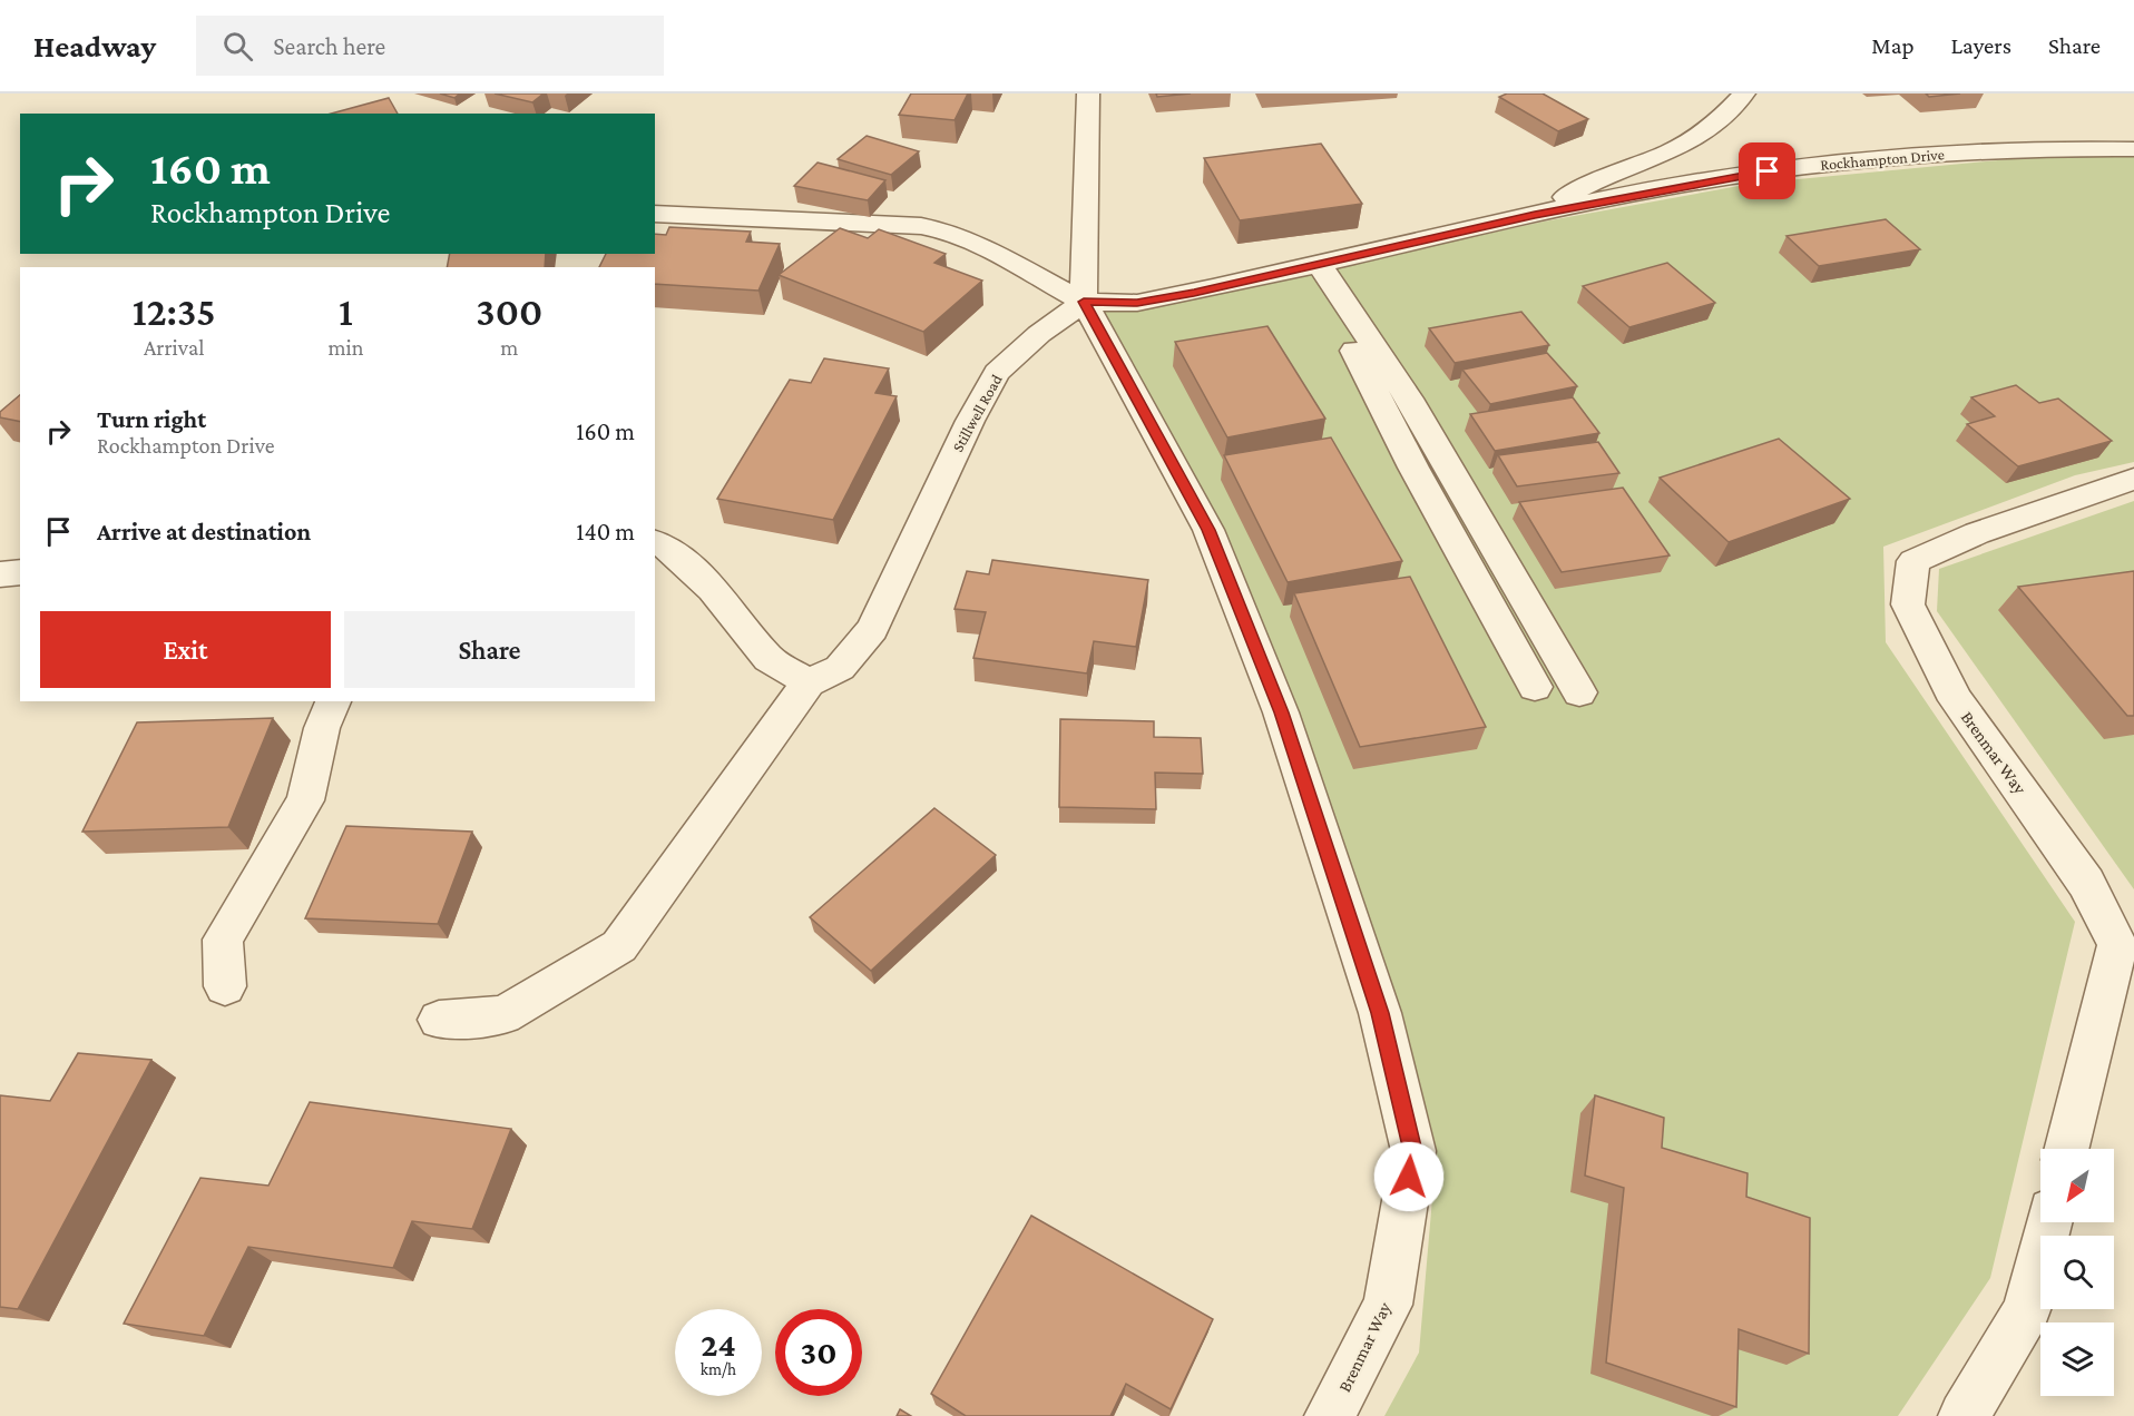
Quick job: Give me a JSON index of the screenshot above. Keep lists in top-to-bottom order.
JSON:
{
  "streets": {
    "street": ["Rockhampton Drive", "Stillwell Road", "Brenmar Way"]
  },
  "crossings": [
    ["Rockhampton Drive", "Stillwell Road"],
    ["Rockhampton Drive", "Brenmar Way"],
    ["Stillwell Road", "Brenmar Way"]
  ],
  "north": "bottom left",
  "page": {
    "header": "Headway",
    "search": "Search here",
    "nav": ["Map", "Layers", "Share"],
    "turn": ["160 m", "Rockhampton Drive"],
    "eta": [
      "12:35",
      "Arrival",
      "1",
      "min",
      "300",
      "m"
    ],
    "list": [
      {
        "name": "Turn right",
        "note": "Rockhampton Drive",
        "value": "160 m"
      },
      {
        "name": "Arrive at destination",
        "value": "140 m"
      }
    ],
    "buttons": ["Exit", "Share"],
    "speed": "24 km/h",
    "limit": "30"
  }
}
